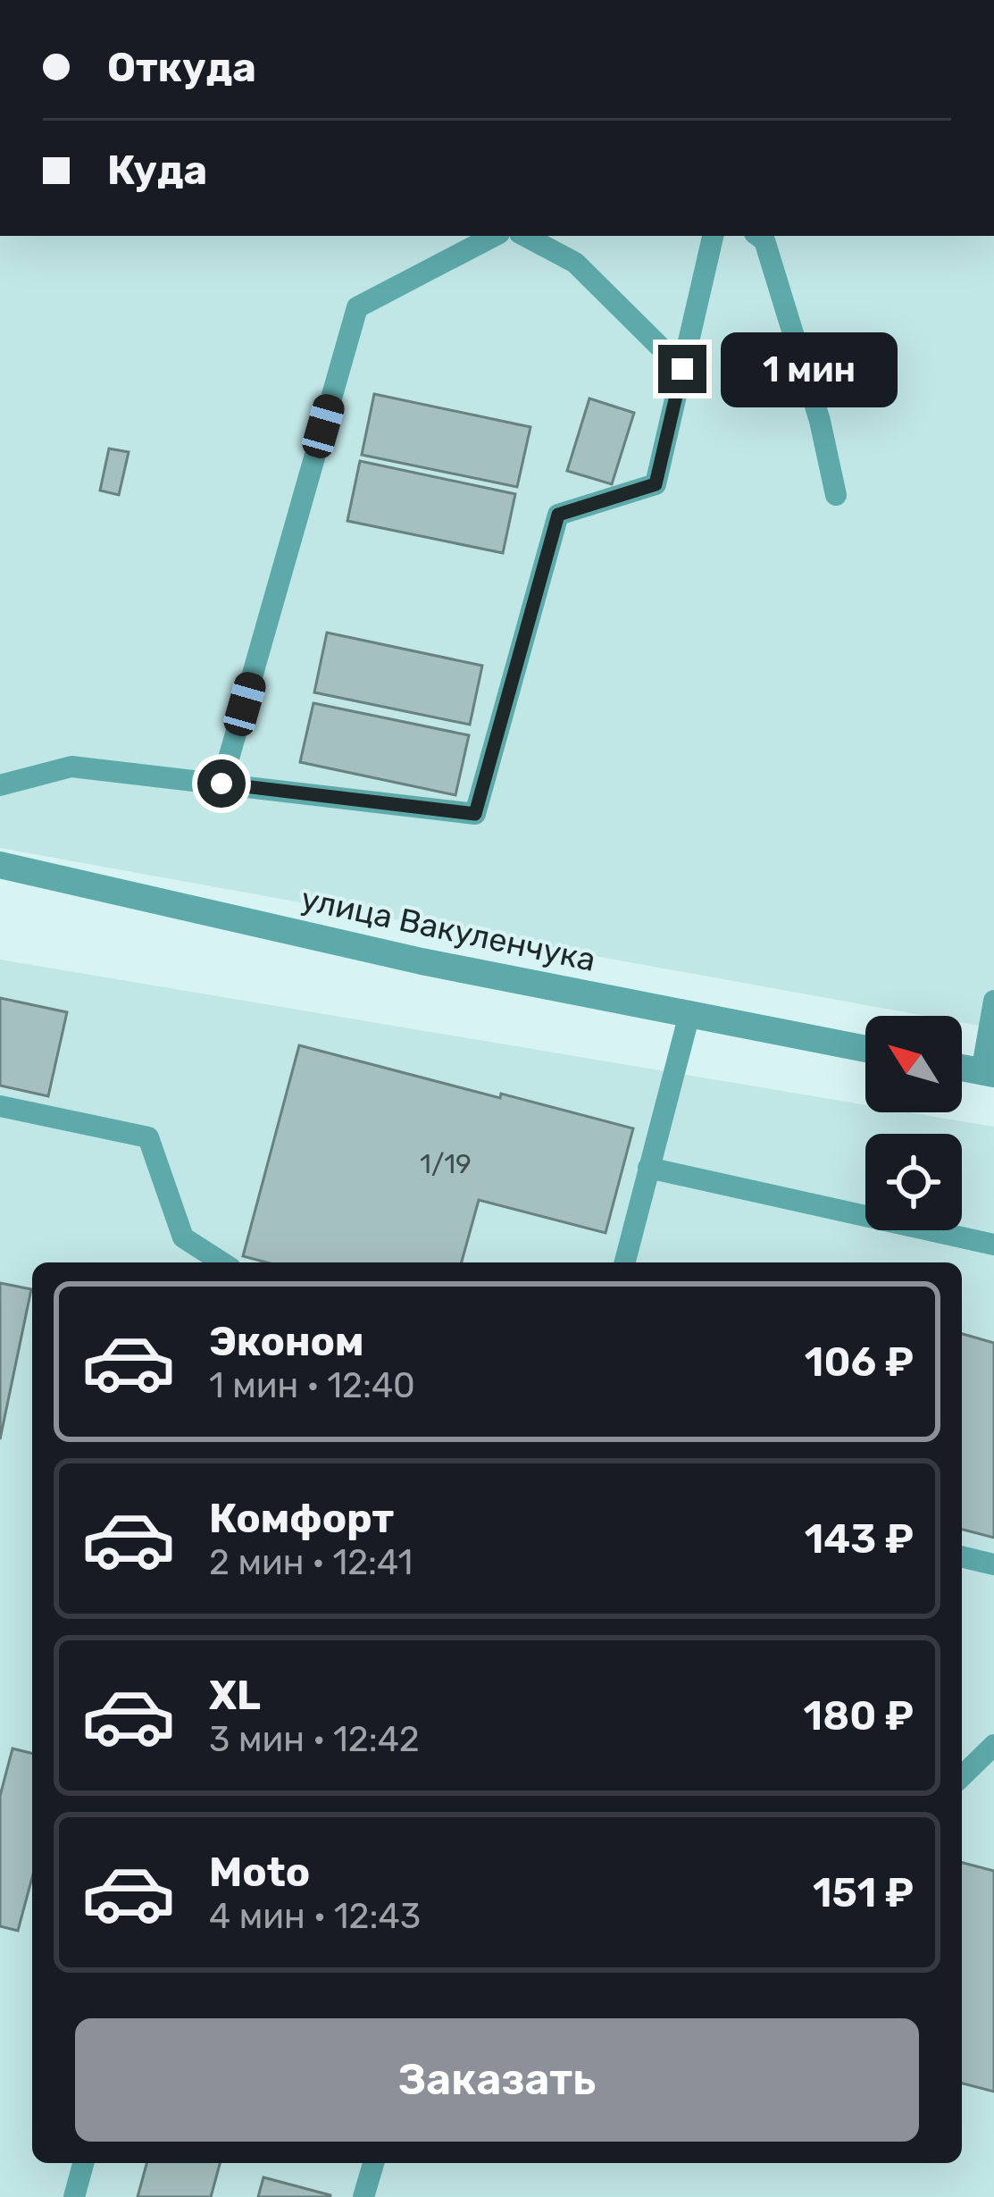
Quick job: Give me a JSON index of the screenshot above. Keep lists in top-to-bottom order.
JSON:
{
  "streets": {
    "street": ["улица Вакуленчука"]
  },
  "house_numbers": ["1/19"],
  "north": "top left",
  "page": {
    "banner": ["Откуда", "Куда"],
    "bubble": "1 мин",
    "list": [
      {
        "name": "Эконом",
        "note": "1 мин · 12:40",
        "value": "106 ₽"
      },
      {
        "name": "Комфорт",
        "note": "2 мин · 12:41",
        "value": "143 ₽"
      },
      {
        "name": "XL",
        "note": "3 мин · 12:42",
        "value": "180 ₽"
      },
      {
        "name": "Moto",
        "note": "4 мин · 12:43",
        "value": "151 ₽"
      }
    ],
    "buttons": "Заказать"
  }
}
